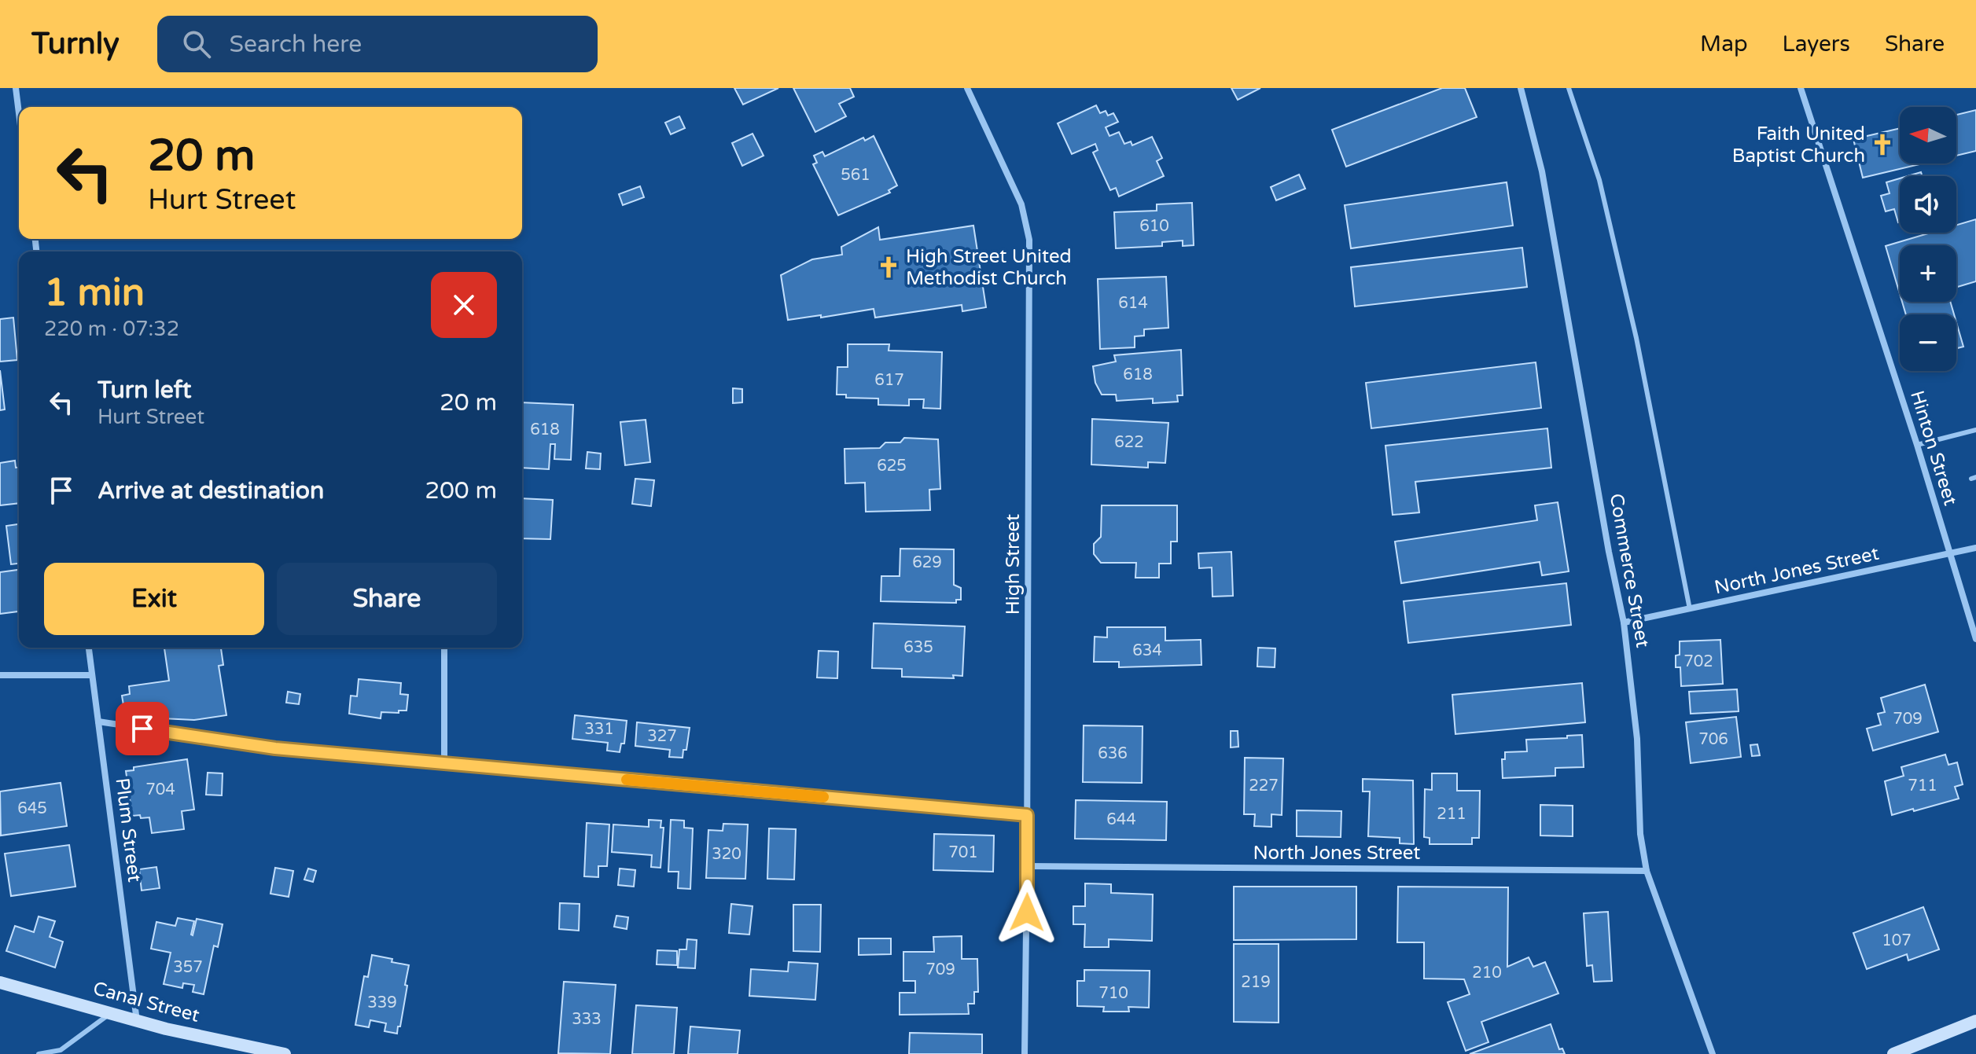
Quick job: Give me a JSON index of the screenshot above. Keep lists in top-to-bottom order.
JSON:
{
  "streets": {
    "main road": ["Canal Street"],
    "street": [
      "Hinton Street",
      "High Street",
      "Commerce Street",
      "North Jones Street",
      "Plum Street"
    ]
  },
  "crossings": [
    ["Hinton Street", "North Jones Street"],
    ["High Street", "North Jones Street"],
    ["Commerce Street", "North Jones Street"],
    ["Plum Street", "Canal Street"]
  ],
  "places": {
    "church": ["Faith United Baptist Church", "High Street United Methodist Church"]
  },
  "house_numbers": [
    "561",
    "610",
    "614",
    "618",
    "617",
    "618",
    "622",
    "625",
    "629",
    "635",
    "634",
    "702",
    "709",
    "331",
    "327",
    "706",
    "636",
    "227",
    "711",
    "704",
    "645",
    "211",
    "644",
    "701",
    "320",
    "107",
    "357",
    "709",
    "210",
    "219",
    "710",
    "339",
    "333"
  ],
  "north": "left",
  "page": {
    "header": "Turnly",
    "search": "Search here",
    "nav": ["Map", "Layers", "Share"],
    "map_buttons": ["+", "−"],
    "turn": ["20 m", "Hurt Street"],
    "heading": ["1 min", "220 m · 07:32"],
    "list": [
      {
        "name": "Turn left",
        "note": "Hurt Street",
        "value": "20 m"
      },
      {
        "name": "Arrive at destination",
        "value": "200 m"
      }
    ],
    "buttons": ["Exit", "Share"]
  }
}
